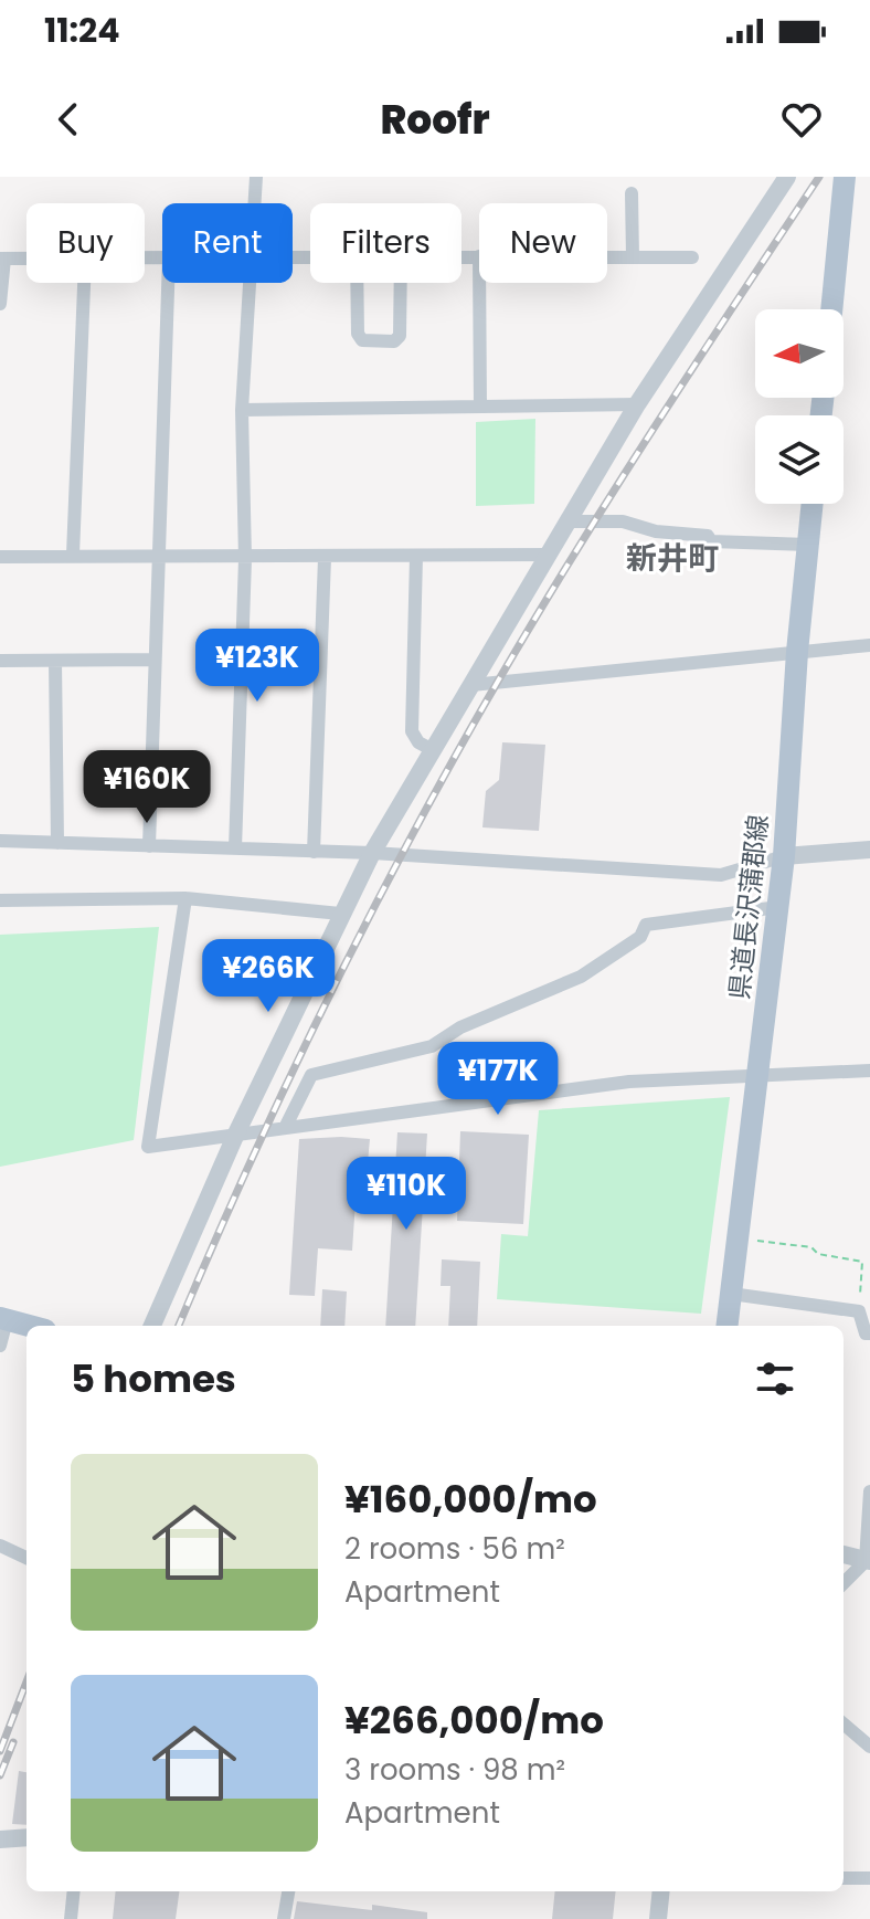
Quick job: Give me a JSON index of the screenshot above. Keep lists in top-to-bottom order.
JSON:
{
  "streets": {
    "main road": ["県道長沢蒲郡線"]
  },
  "districts": ["新井町"],
  "north": "left",
  "page": {
    "status": "11:24",
    "header": "Roofr",
    "chip": [
      "Buy",
      "Rent",
      "Filters",
      "New"
    ],
    "price": [
      "¥123K",
      "¥160K",
      "¥266K",
      "¥177K",
      "¥110K"
    ],
    "heading": "5 homes",
    "list": [
      {
        "name": "¥160,000/mo",
        "note": "2 rooms · 56 m² · Apartment"
      },
      {
        "name": "¥266,000/mo",
        "note": "3 rooms · 98 m² · Apartment"
      }
    ]
  }
}
